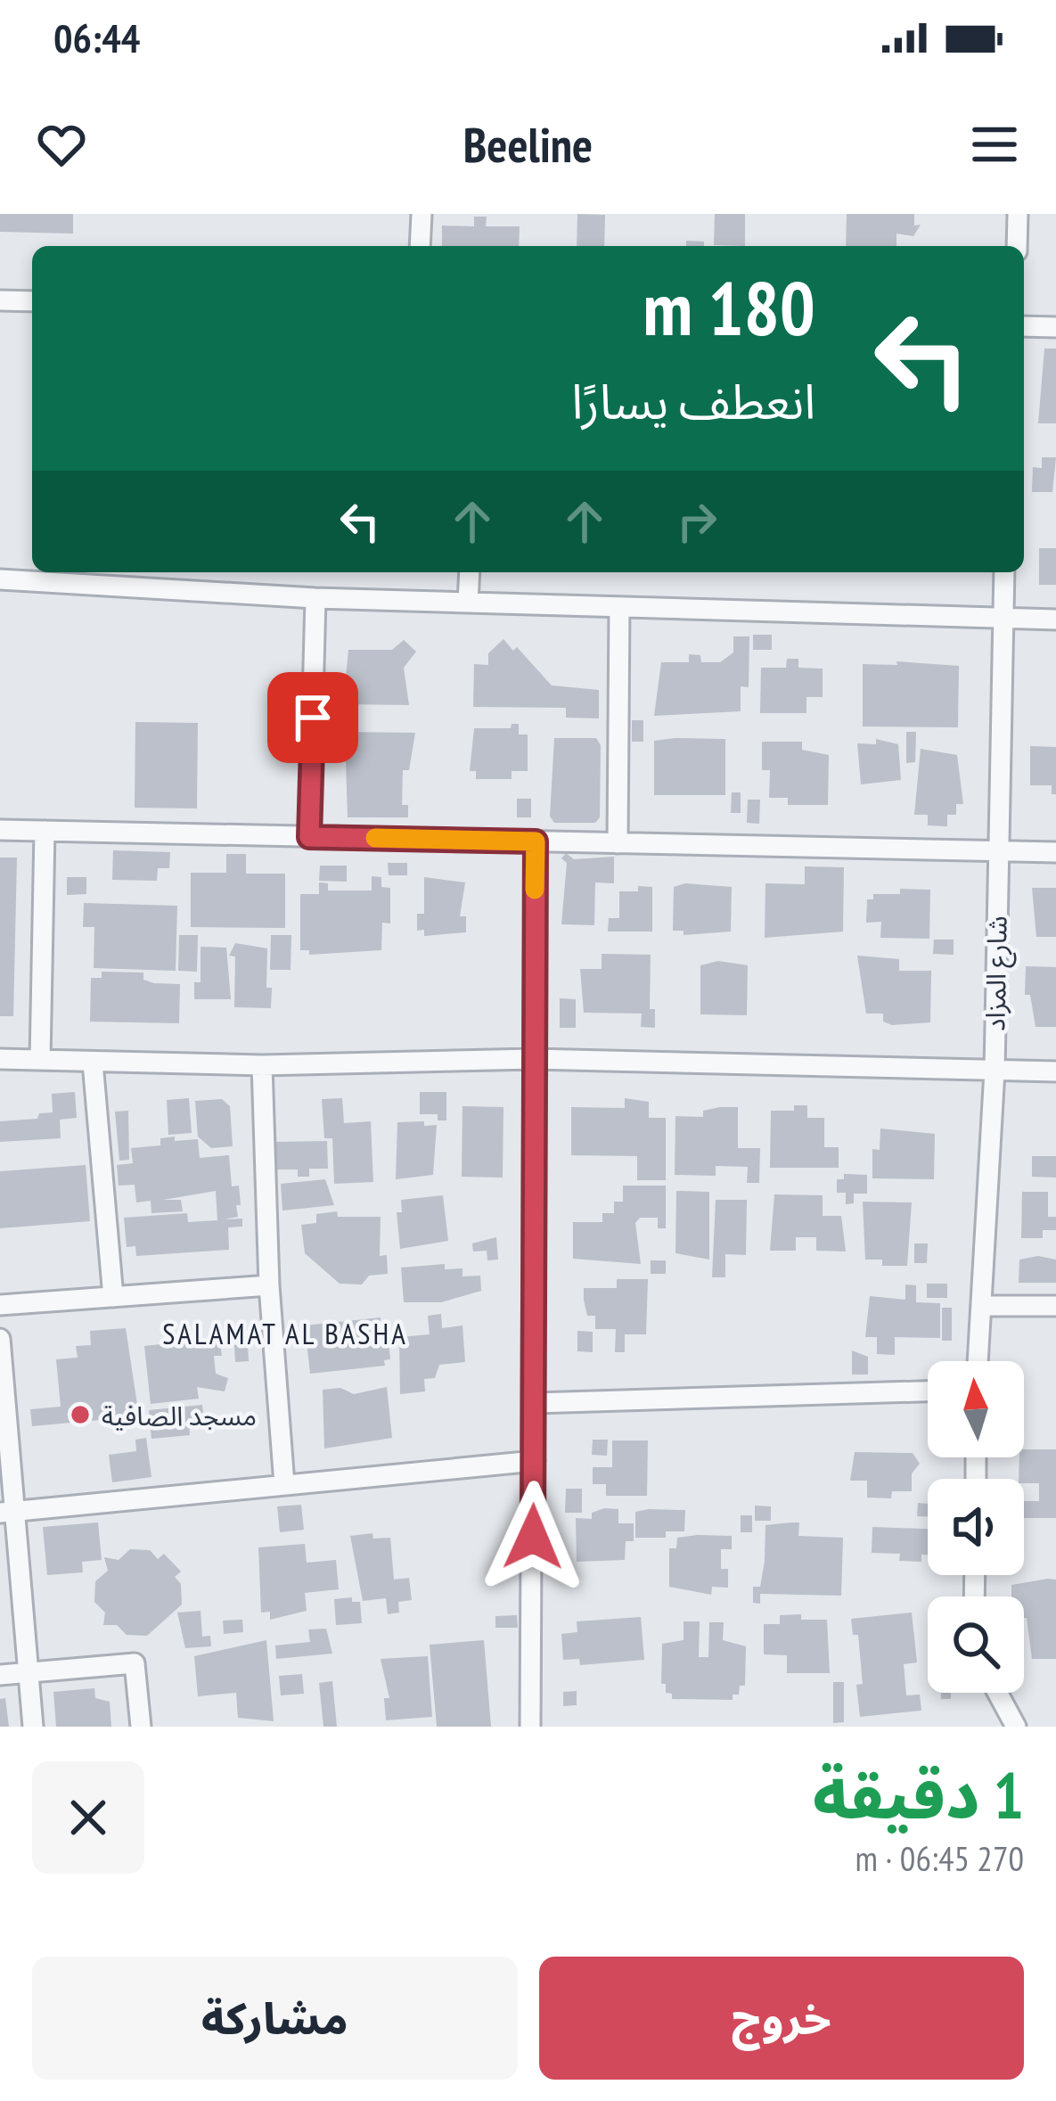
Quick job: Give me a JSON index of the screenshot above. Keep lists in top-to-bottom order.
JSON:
{
  "streets": {
    "street": ["شارع المزاد"]
  },
  "districts": ["SALAMAT AL BASHA"],
  "places": ["مسجد الصافية"],
  "north": "top",
  "page": {
    "status": "06:44",
    "header": "Beeline",
    "turn": ["180 m", "انعطف يسارًا"],
    "heading": ["1 دقيقة", "270 m · 06:45"],
    "buttons": ["خروج", "مشاركة"]
  }
}
